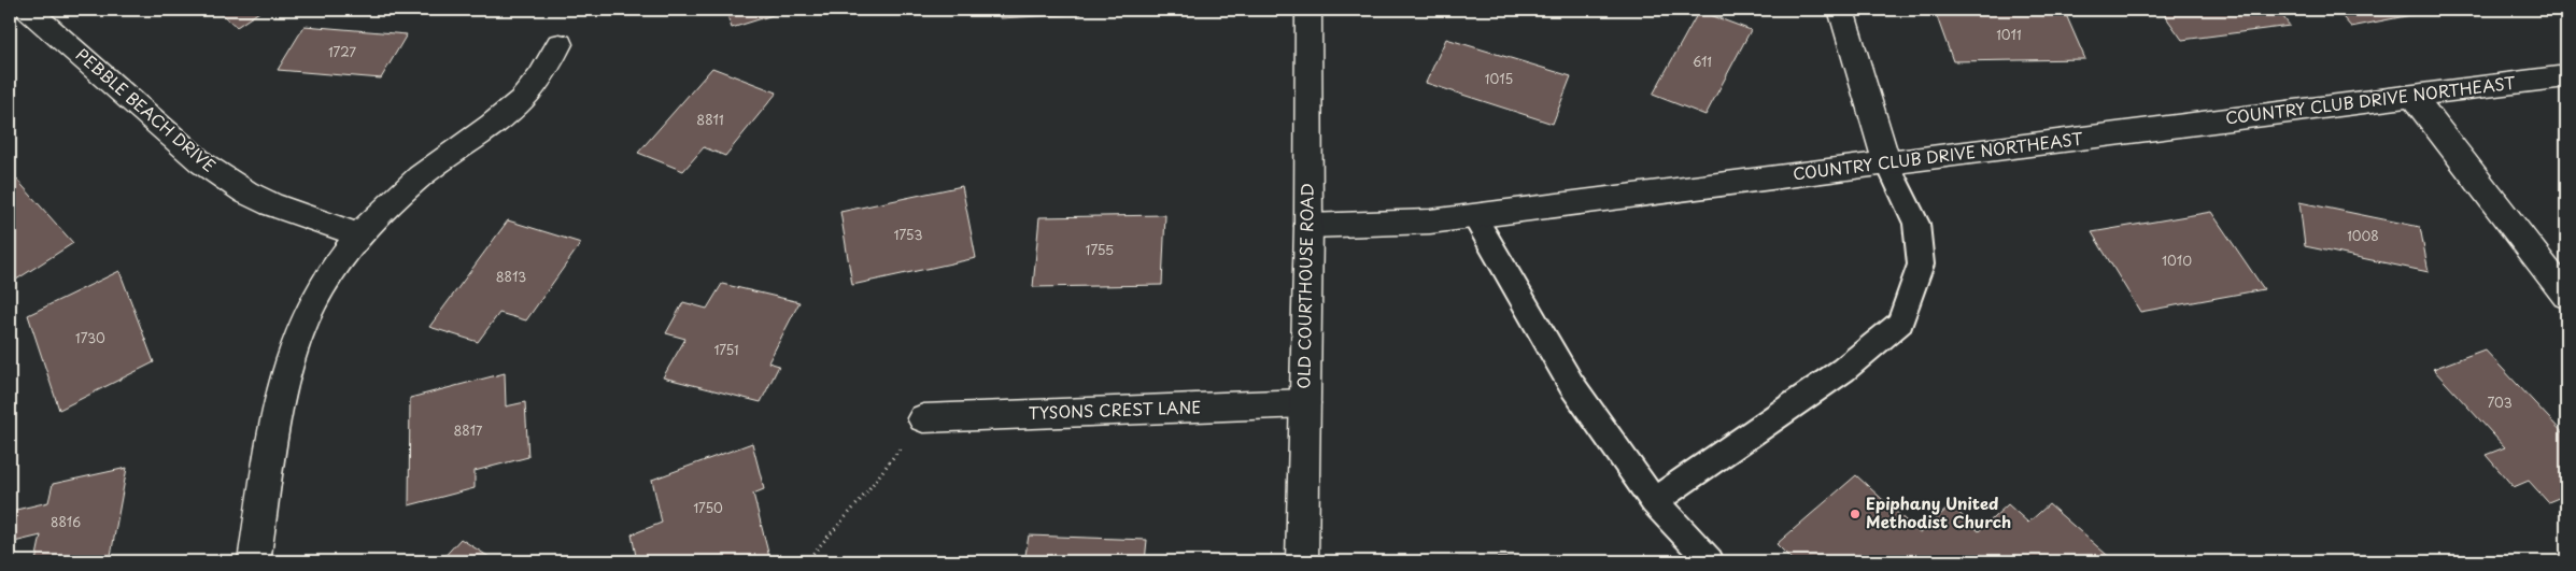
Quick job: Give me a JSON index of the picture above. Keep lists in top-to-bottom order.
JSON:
{
  "streets": {
    "street": [
      "COUNTRY CLUB DRIVE NORTHEAST",
      "PEBBLE BEACH DRIVE",
      "OLD COURTHOUSE ROAD",
      "TYSONS CREST LANE"
    ]
  },
  "crossings": [
    ["COUNTRY CLUB DRIVE NORTHEAST", "OLD COURTHOUSE ROAD"],
    ["OLD COURTHOUSE ROAD", "TYSONS CREST LANE"]
  ],
  "places": ["Epiphany United Methodist Church"],
  "house_numbers": [
    "1011",
    "1727",
    "611",
    "1015",
    "8811",
    "1753",
    "1008",
    "1755",
    "1010",
    "8813",
    "1730",
    "1751",
    "703",
    "8817",
    "1750",
    "8816"
  ]
}
